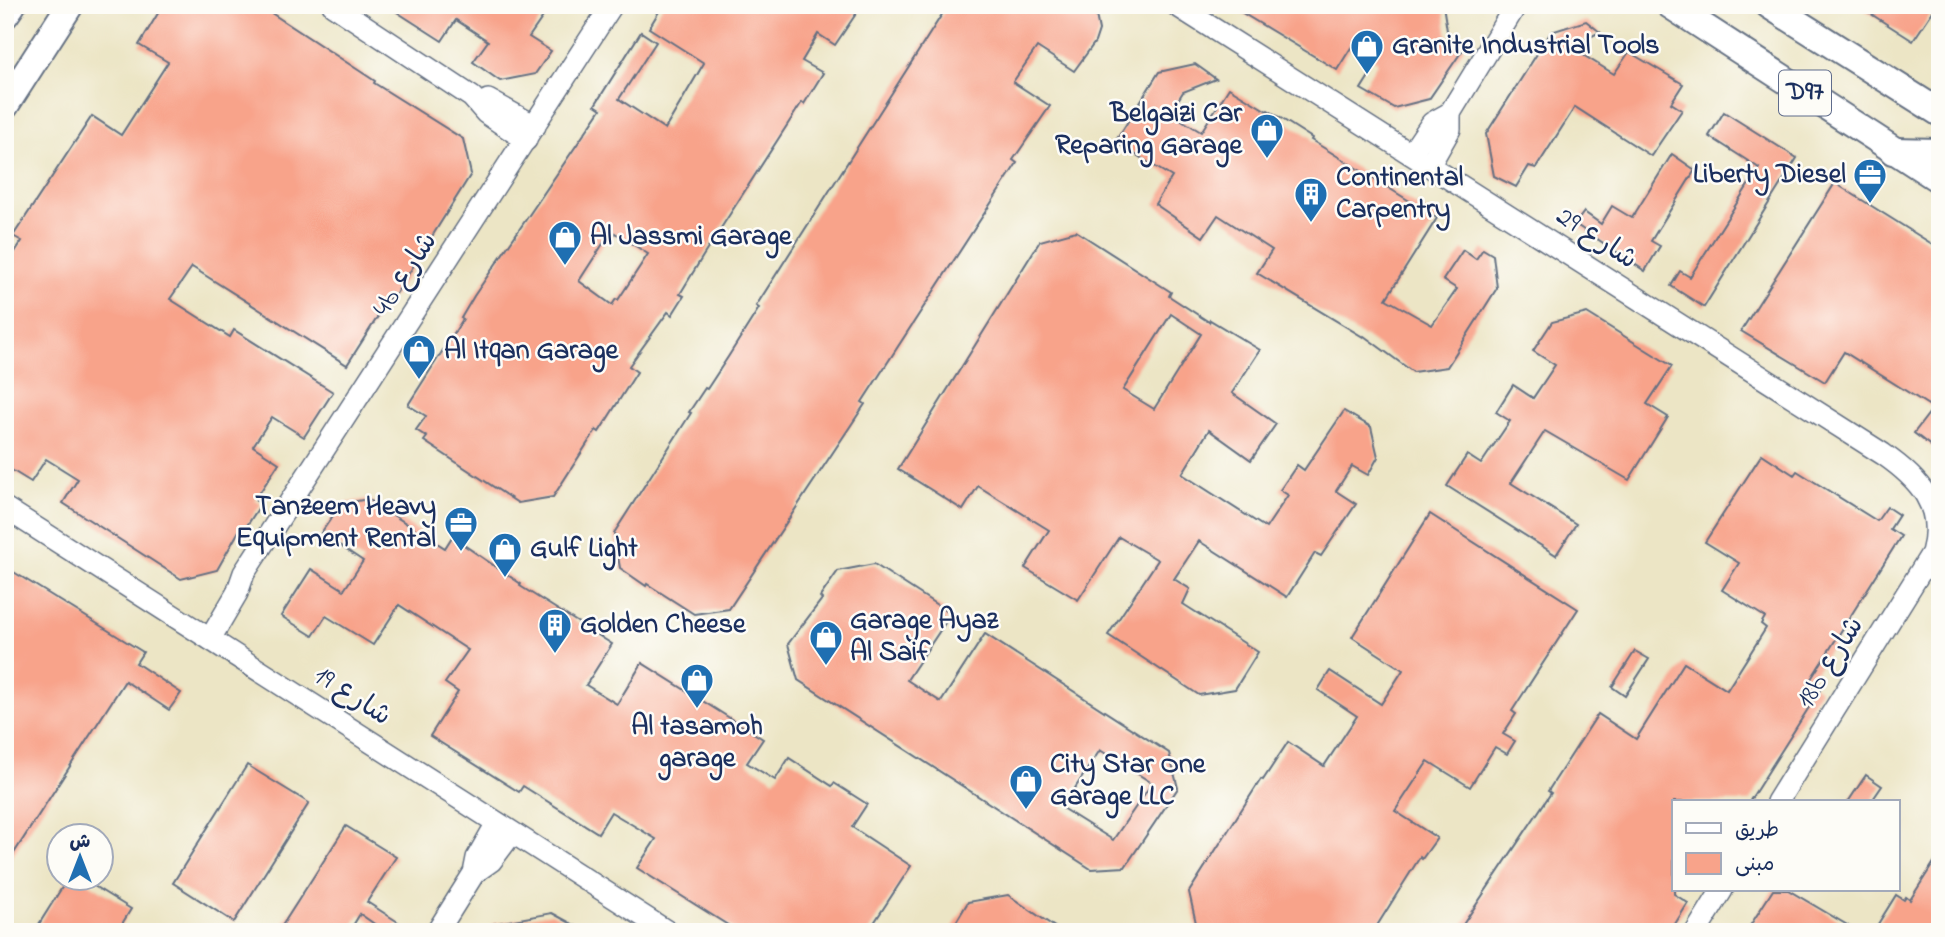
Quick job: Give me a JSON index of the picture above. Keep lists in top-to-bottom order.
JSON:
{
  "streets": {
    "main road": ["D97"],
    "street": [
      "شارع 29",
      "4b شارع",
      "18b شارع",
      "شارع 19"
    ]
  },
  "crossings": [
    ["شارع 29", "18b شارع"],
    ["4b شارع", "شارع 19"]
  ],
  "places": {
    "shop": [
      "Granite Industrial Tools",
      "Belgaizi Car Reparing Garage",
      "Al Jassmi Garage",
      "Al Itqan Garage",
      "Gulf Light",
      "Garage Ayaz Al Saif",
      "Al tasamoh garage",
      "City Star One Garage LLC"
    ],
    "office": ["Liberty Diesel", "Tanzeem Heavy Equipment Rental"],
    "building": ["Continental Carpentry", "Golden Cheese"]
  },
  "legend": ["طريق", "مبنى"],
  "north": "top"
}
